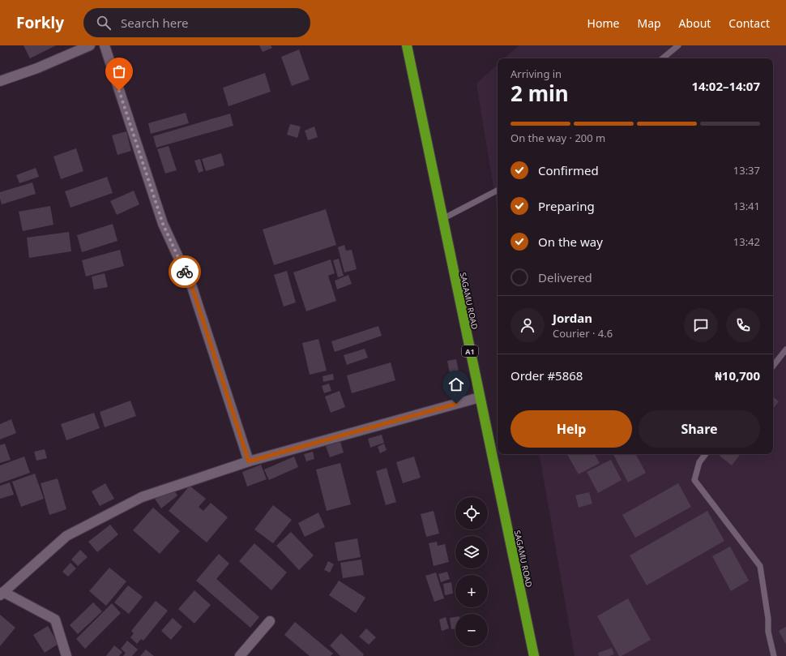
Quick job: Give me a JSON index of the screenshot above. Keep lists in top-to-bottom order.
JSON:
{
  "streets": {
    "highway": ["SAGAMU ROAD", "A1"]
  },
  "page": {
    "header": "Forkly",
    "search": "Search here",
    "nav": [
      "Home",
      "Map",
      "About",
      "Contact"
    ],
    "heading": ["2 min", "Arriving in", "14:02–14:07"],
    "panel": [
      "Jordan",
      "Courier · 4.6",
      "Order #5868",
      "₦10,700"
    ],
    "bar": "On the way · 200 m",
    "list": [
      ["Confirmed", "13:37"],
      ["Preparing", "13:41"],
      ["On the way", "13:42"],
      "Delivered"
    ],
    "buttons": ["Help", "Share"],
    "map_buttons": ["+", "−"]
  }
}
